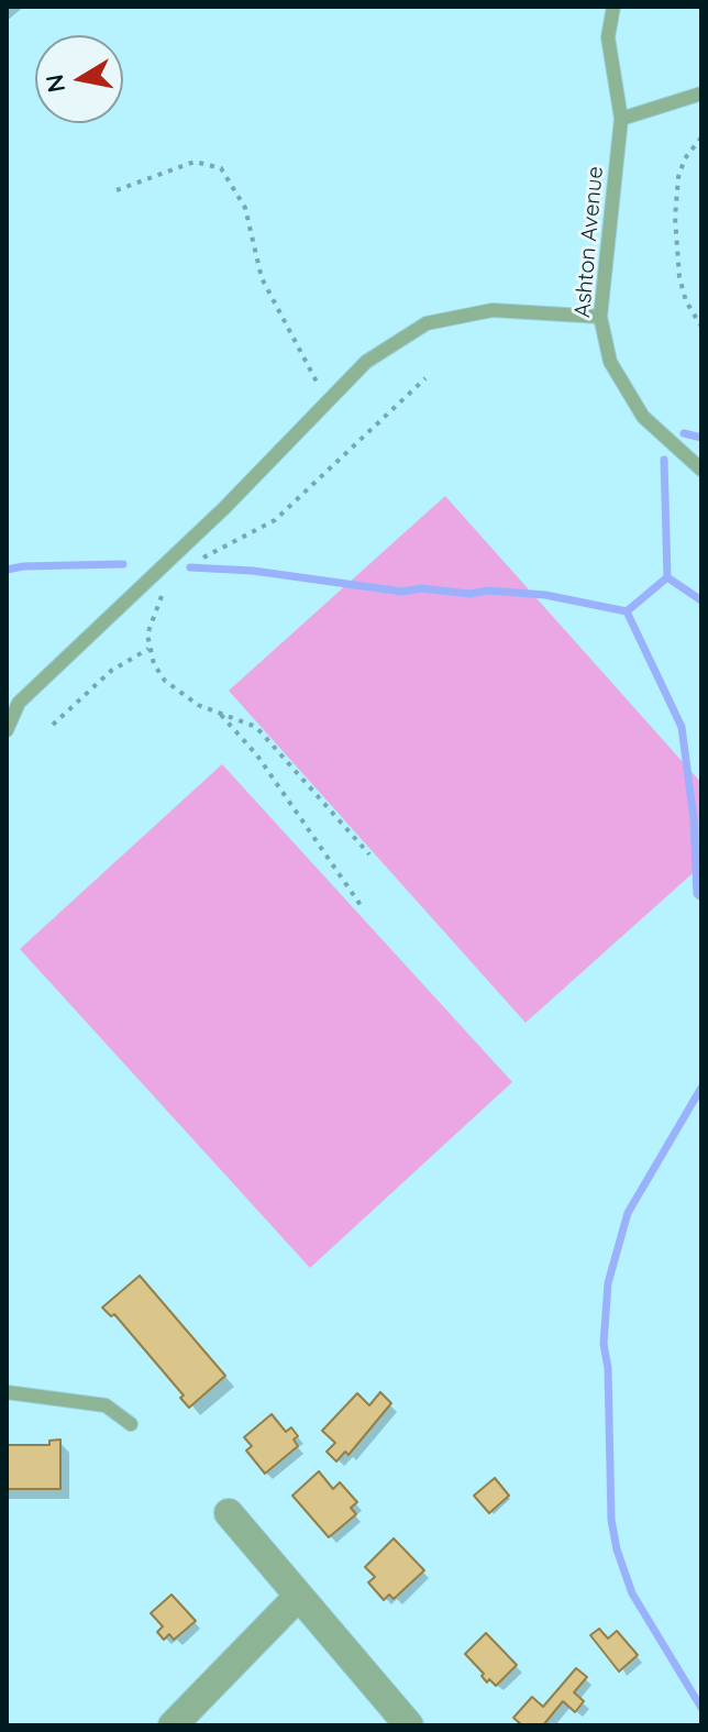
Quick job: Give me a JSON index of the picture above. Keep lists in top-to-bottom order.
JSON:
{
  "streets": {
    "lane": ["Ashton Avenue"]
  },
  "north": "left"
}
